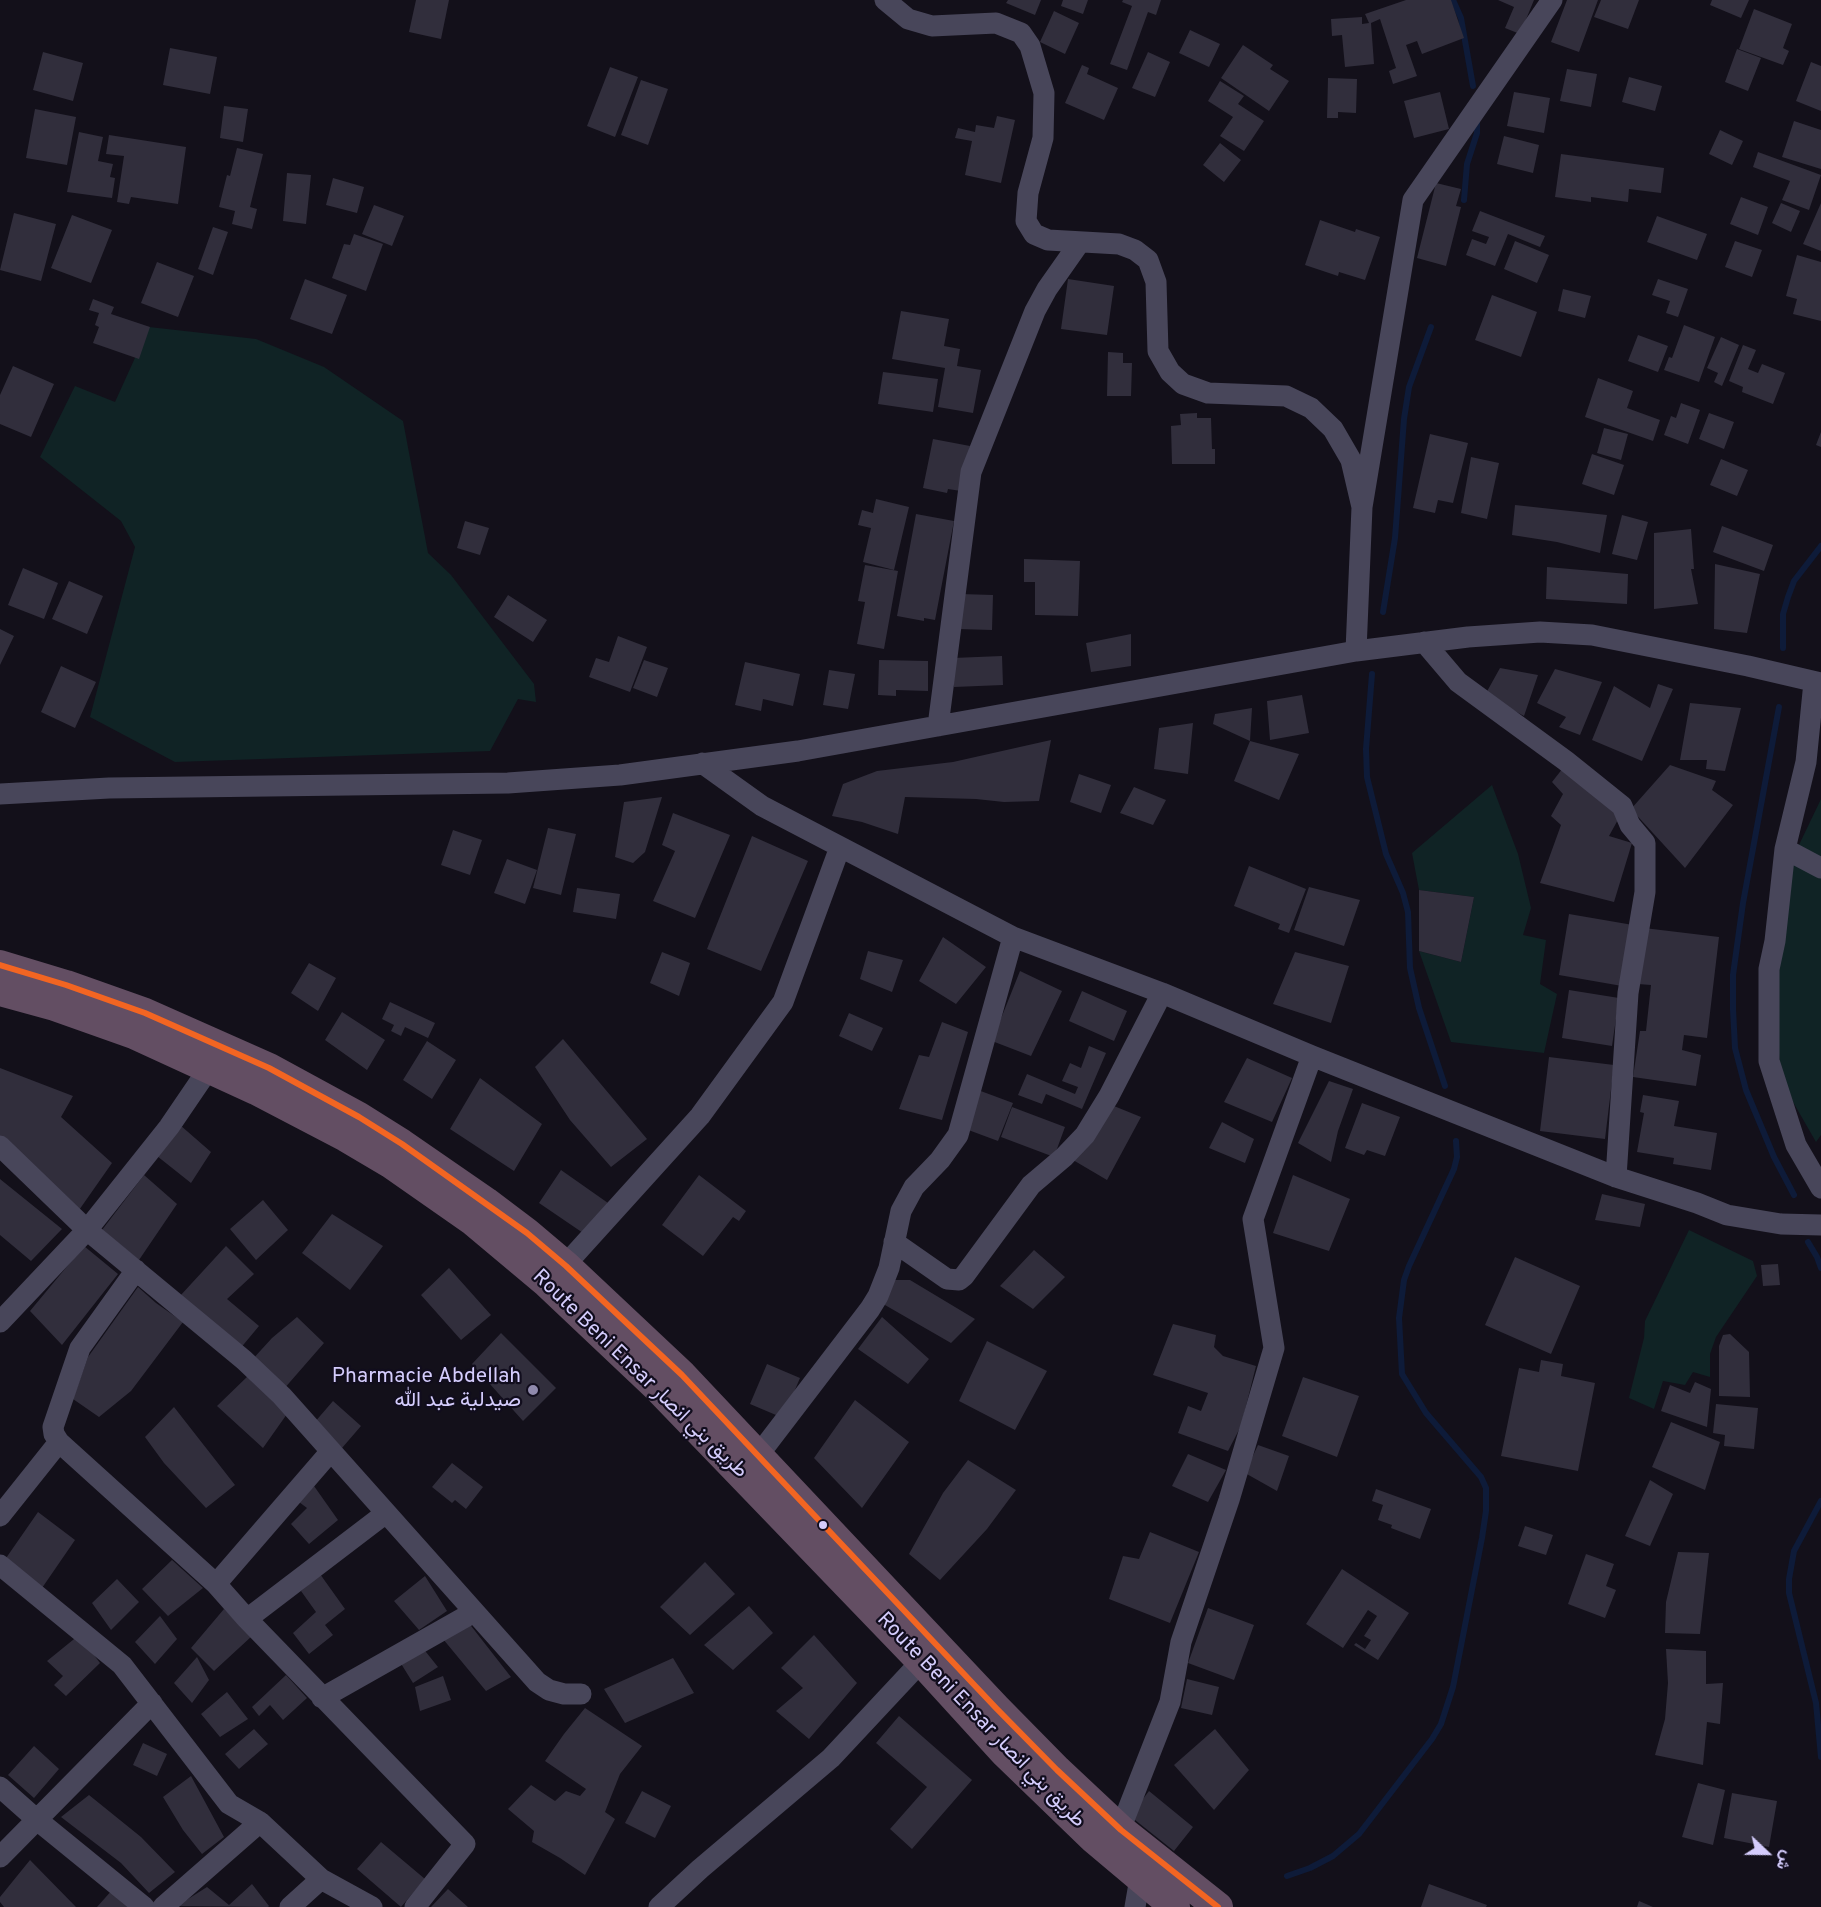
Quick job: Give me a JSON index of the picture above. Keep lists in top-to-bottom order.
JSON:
{
  "streets": {
    "highway": ["Route Beni Ensar طريق بني انصار"]
  },
  "places": ["Pharmacie Abdellah صيدلية عبد الله"],
  "north": "right"
}
